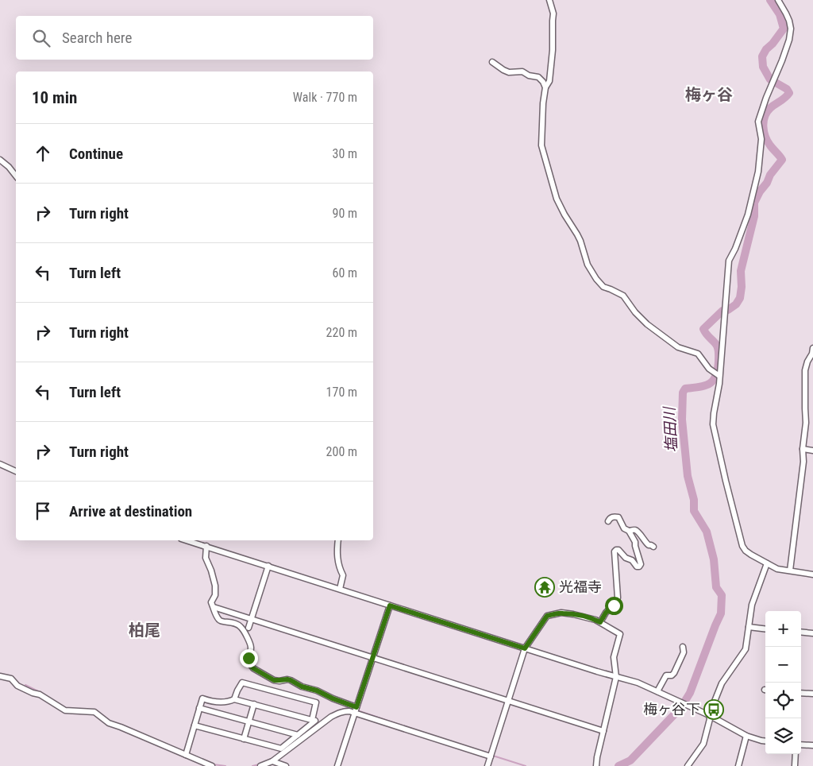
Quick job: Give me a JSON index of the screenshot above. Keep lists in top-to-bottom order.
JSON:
{
  "districts": ["梅ヶ谷", "柏尾"],
  "water": ["塩田川"],
  "places": {
    "temple": ["光福寺"],
    "bus stop": ["梅ヶ谷下"]
  },
  "page": {
    "search": "Search here",
    "heading": ["10 min", "Walk · 770 m"],
    "list": [
      ["Continue", "30 m"],
      ["Turn right", "90 m"],
      ["Turn left", "60 m"],
      ["Turn right", "220 m"],
      ["Turn left", "170 m"],
      ["Turn right", "200 m"],
      "Arrive at destination"
    ],
    "map_buttons": ["+", "−"]
  }
}
